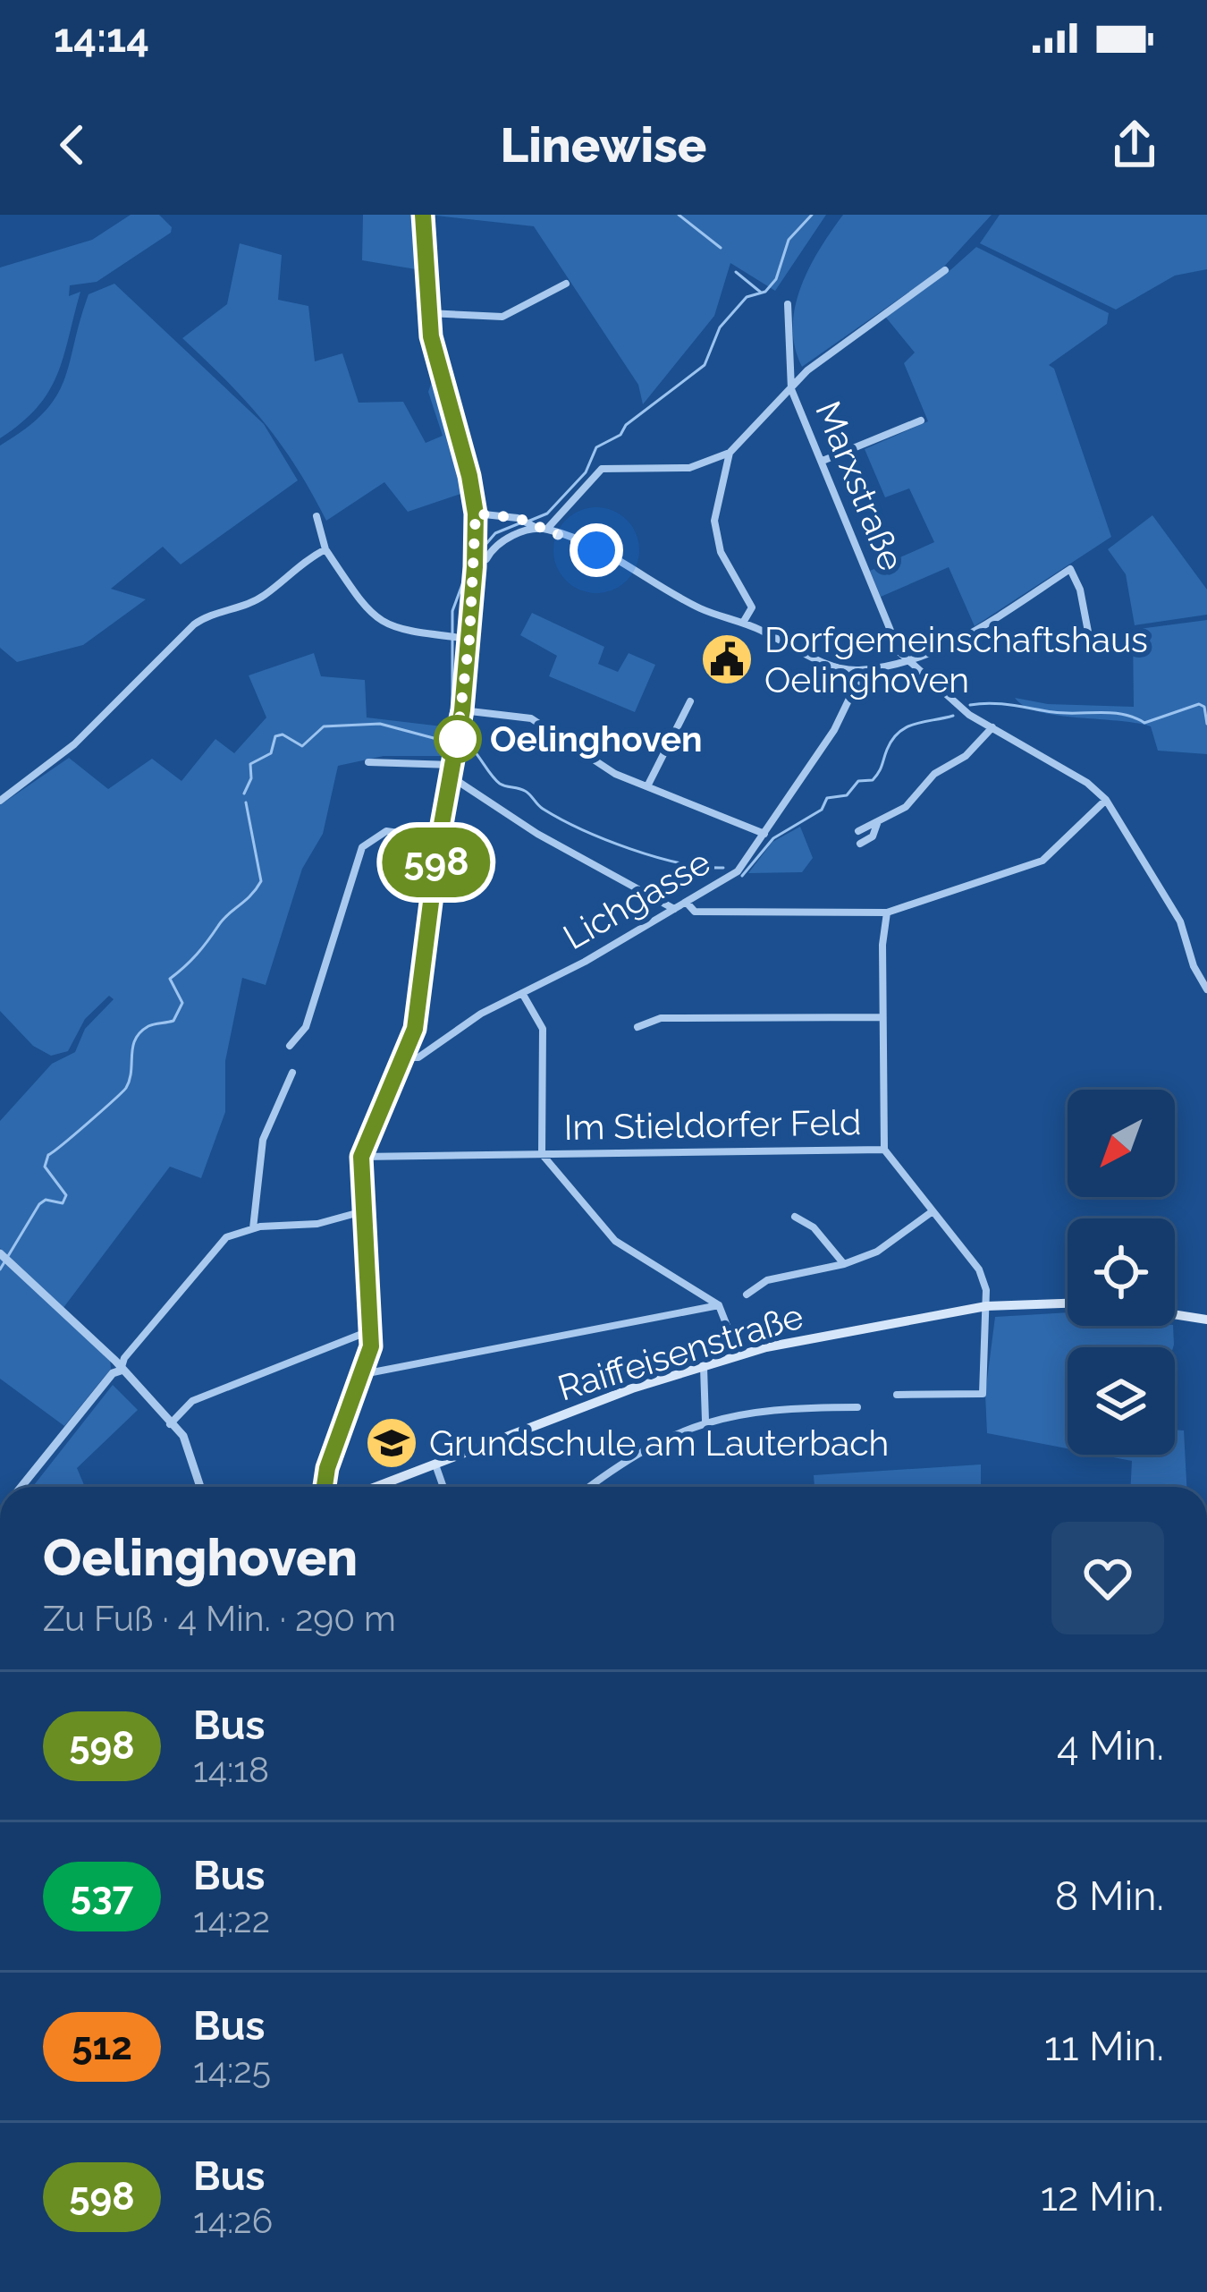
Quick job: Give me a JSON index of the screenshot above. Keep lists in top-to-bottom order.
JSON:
{
  "streets": {
    "main road": ["Raiffeisenstraße"],
    "street": ["Marxstraße", "Lichgasse", "Im Stieldorfer Feld"]
  },
  "places": {
    "public building": ["Dorfgemeinschaftshaus Oelinghoven"],
    "other": ["Oelinghoven"],
    "school or university": ["Grundschule am Lauterbach"]
  },
  "lines": ["bus line 598"],
  "north": "bottom left",
  "page": {
    "status": "14:14",
    "header": "Linewise",
    "on_map": "598",
    "heading": ["Oelinghoven", "Zu Fuß · 4 Min. · 290 m"],
    "list": [
      {
        "mark": "598",
        "name": "Bus",
        "note": "14:18",
        "value": "4 Min."
      },
      {
        "mark": "537",
        "name": "Bus",
        "note": "14:22",
        "value": "8 Min."
      },
      {
        "mark": "512",
        "name": "Bus",
        "note": "14:25",
        "value": "11 Min."
      },
      {
        "mark": "598",
        "name": "Bus",
        "note": "14:26",
        "value": "12 Min."
      }
    ]
  }
}
